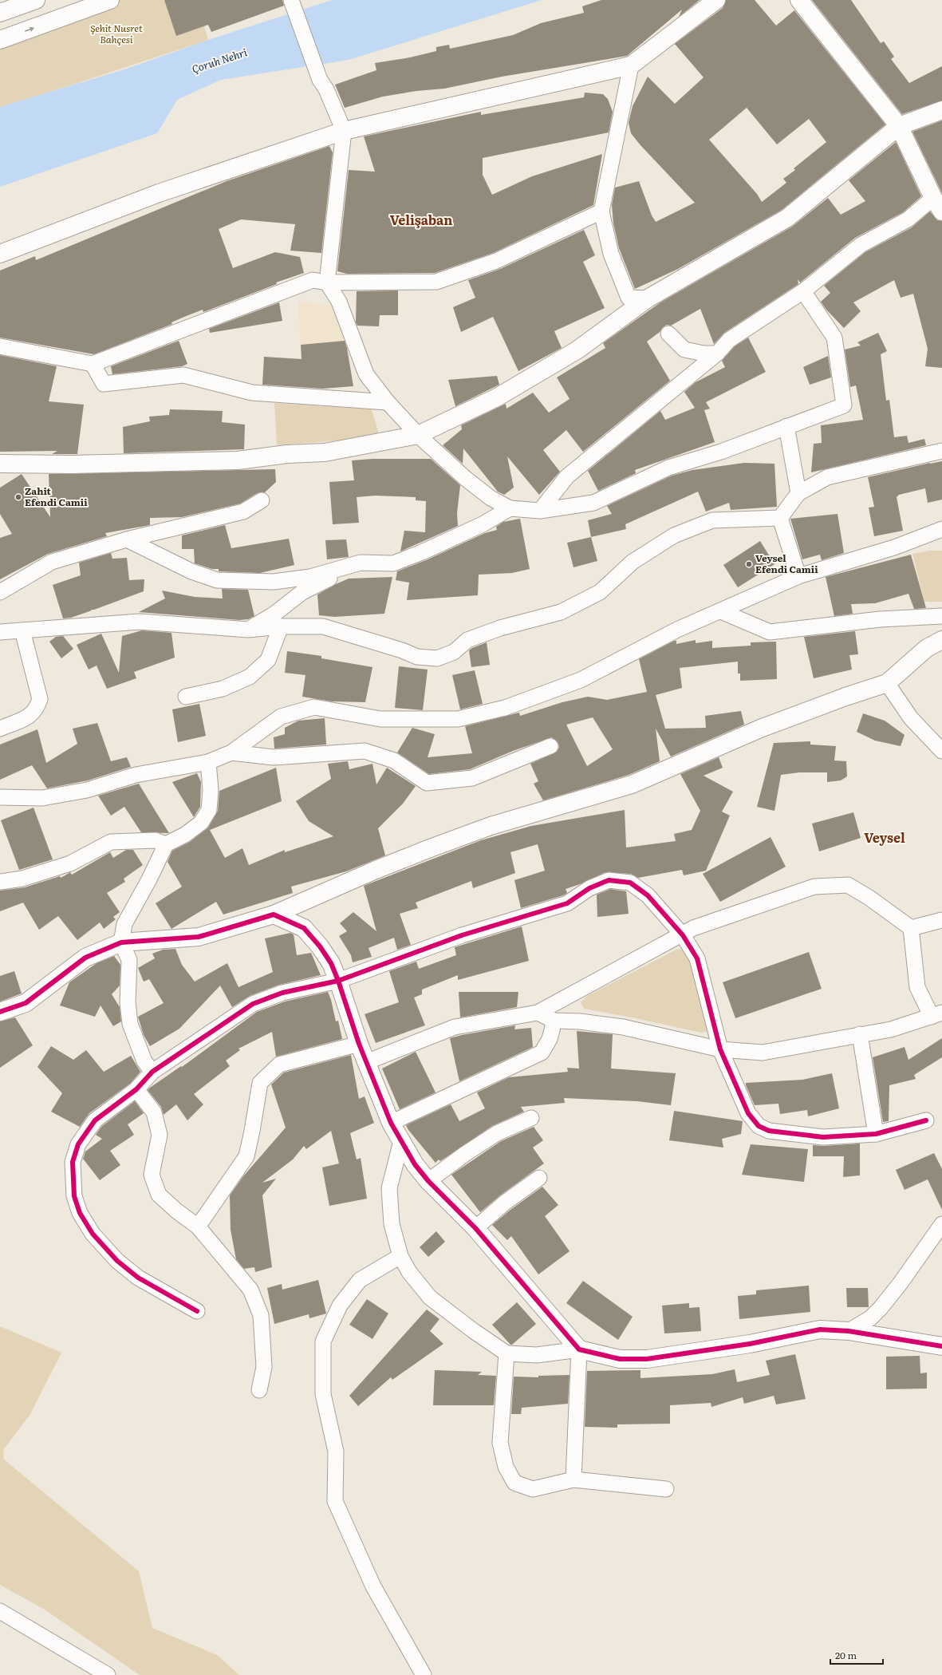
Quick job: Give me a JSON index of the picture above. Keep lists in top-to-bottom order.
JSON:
{
  "districts": ["Velişaban", "Veysel"],
  "water": ["Çoruh Nehri"],
  "parks": ["Şehit Nusret Bahçesi"],
  "places": ["Zahit Efendi Camii", "Veysel Efendi Camii"],
  "scale_bar": "20 m"
}
